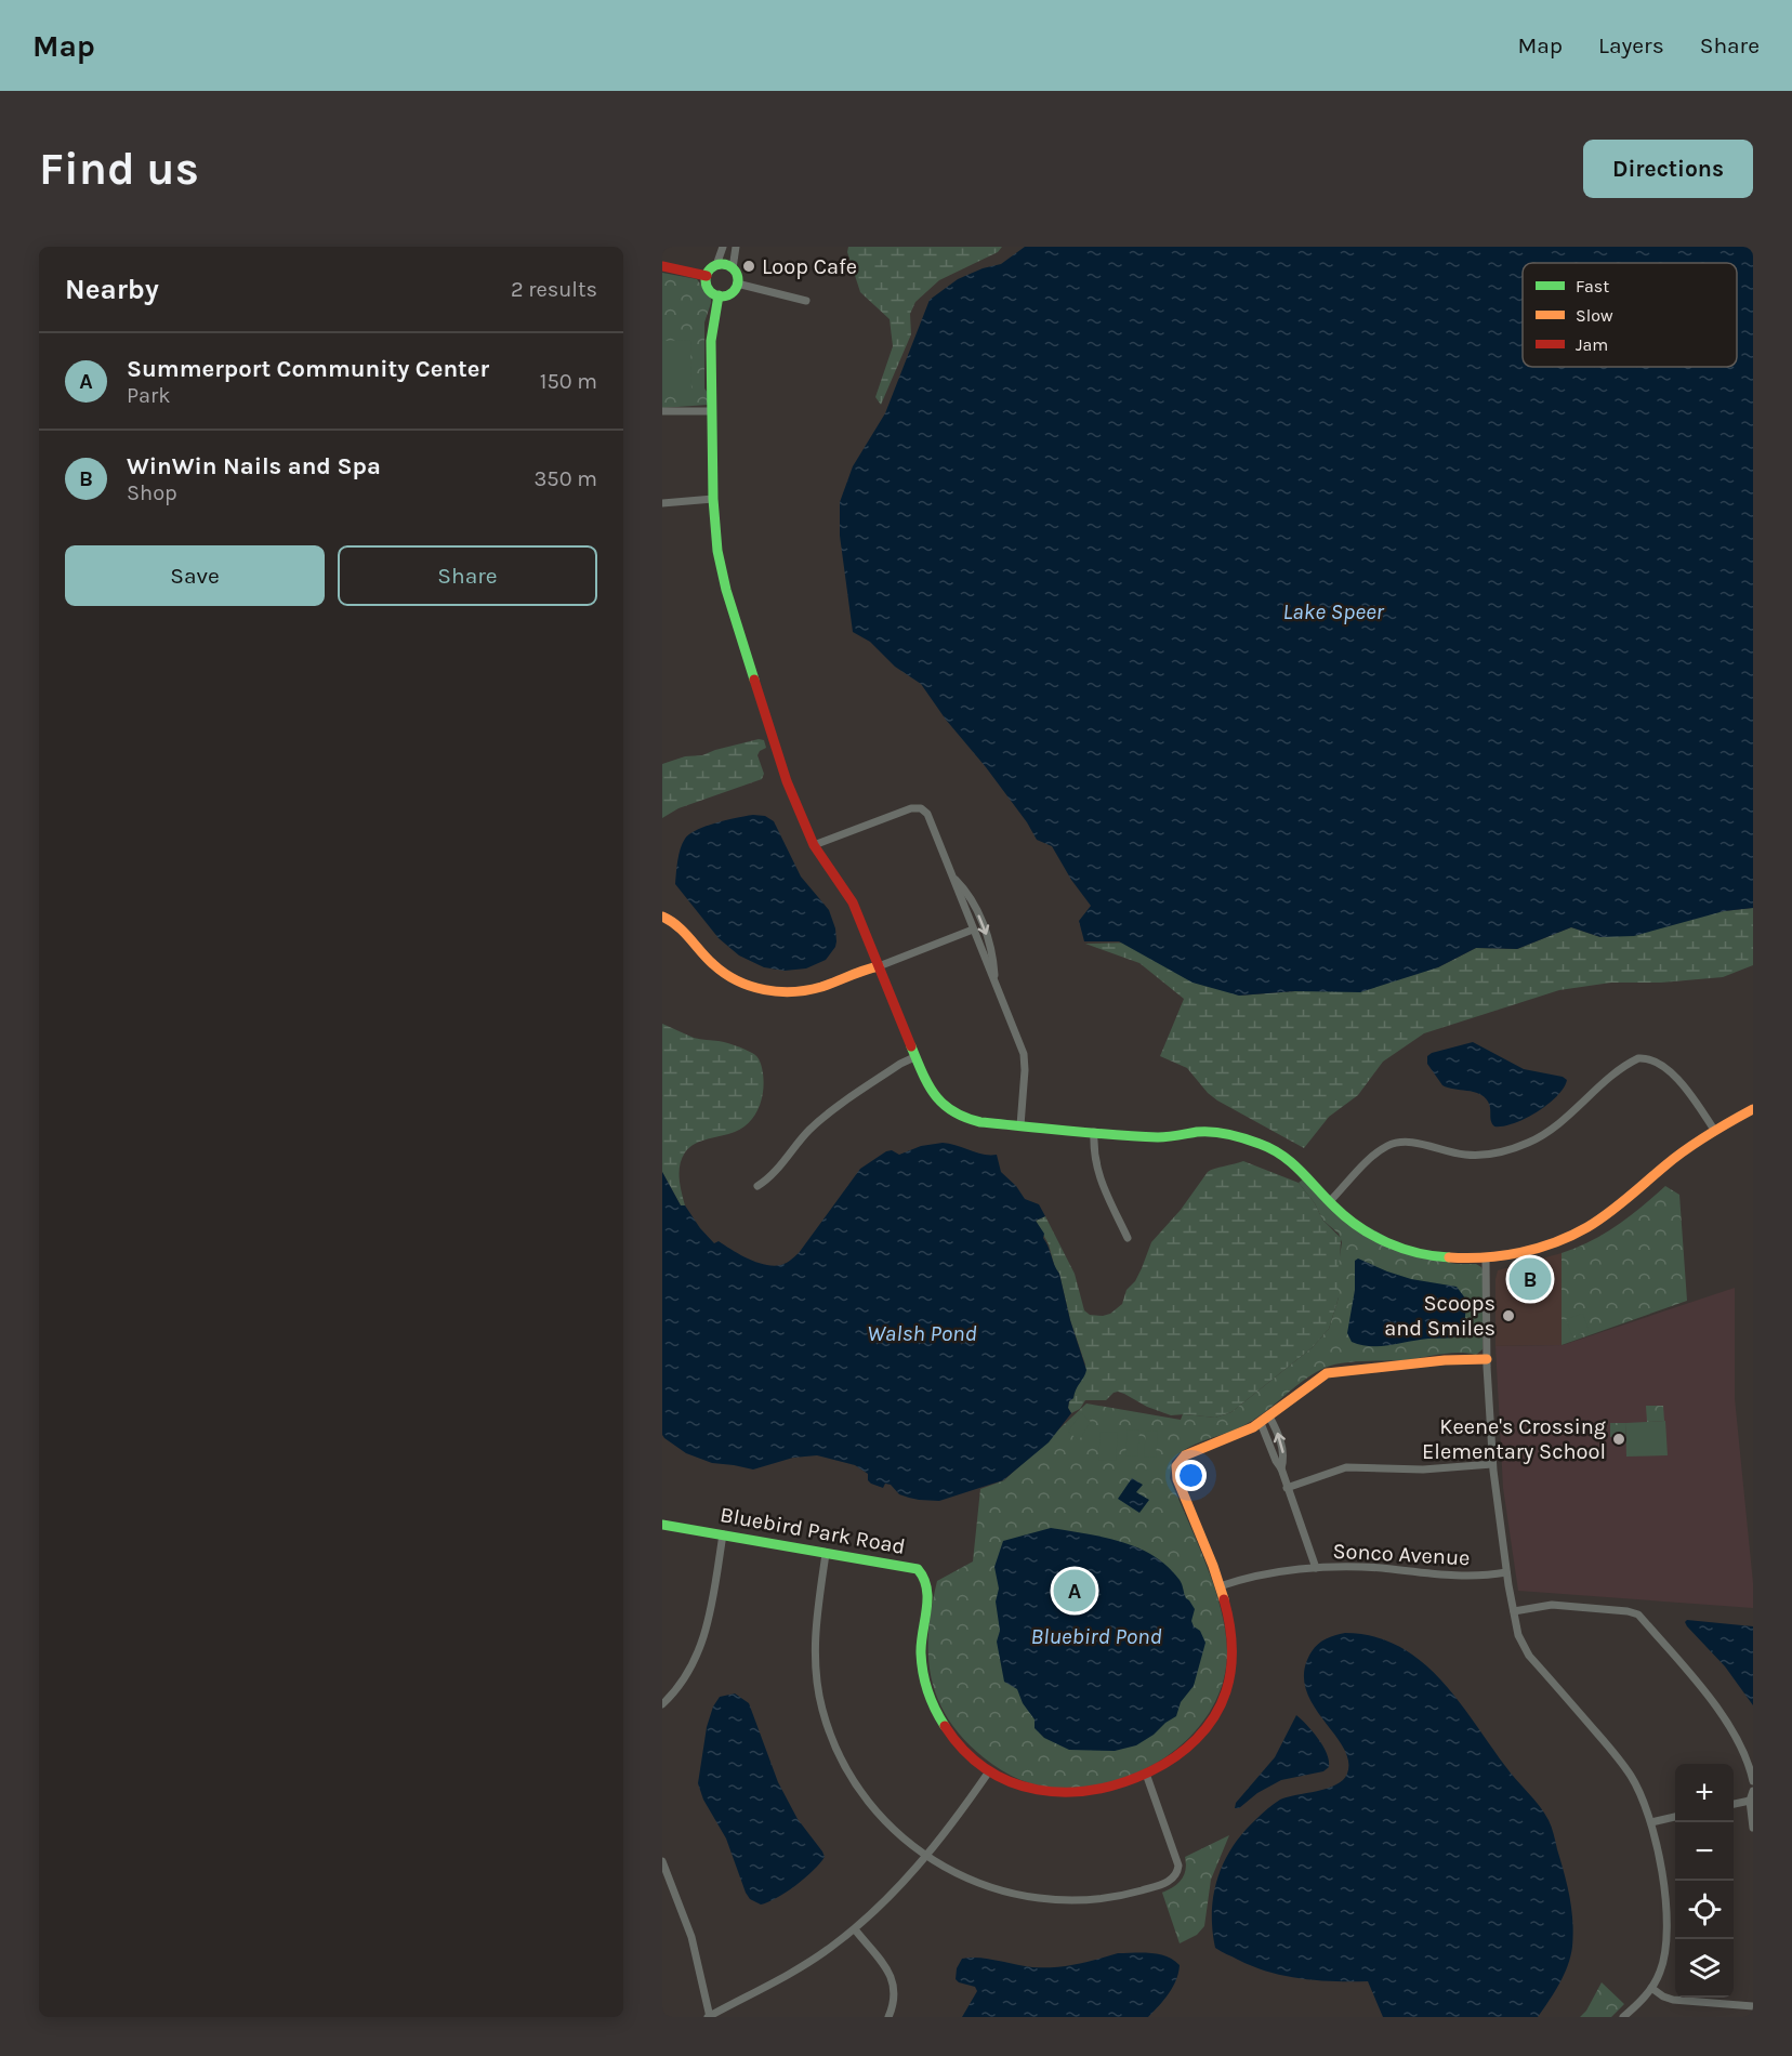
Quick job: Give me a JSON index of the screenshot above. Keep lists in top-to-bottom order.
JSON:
{
  "streets": {
    "street": ["Bluebird Park Road", "Sonco Avenue"]
  },
  "crossings": [
    ["Bluebird Park Road", "Sonco Avenue"]
  ],
  "water": ["Lake Speer", "Walsh Pond", "Bluebird Pond"],
  "places": ["Loop Cafe", "Scoops and Smiles", "Keene's Crossing Elementary School"],
  "legend": ["Fast", "Slow", "Jam"],
  "page": {
    "header": "Map",
    "nav": ["Map", "Layers", "Share"],
    "buttons": [
      "Directions",
      ["Save", "Share"]
    ],
    "title": "Find us",
    "heading": ["Nearby", "2 results"],
    "list": [
      {
        "mark": "A",
        "name": "Summerport Community Center",
        "note": "Park",
        "value": "150 m"
      },
      {
        "mark": "B",
        "name": "WinWin Nails and Spa",
        "note": "Shop",
        "value": "350 m"
      }
    ],
    "pins": ["B", "A"],
    "map_buttons": ["+", "−"]
  }
}
